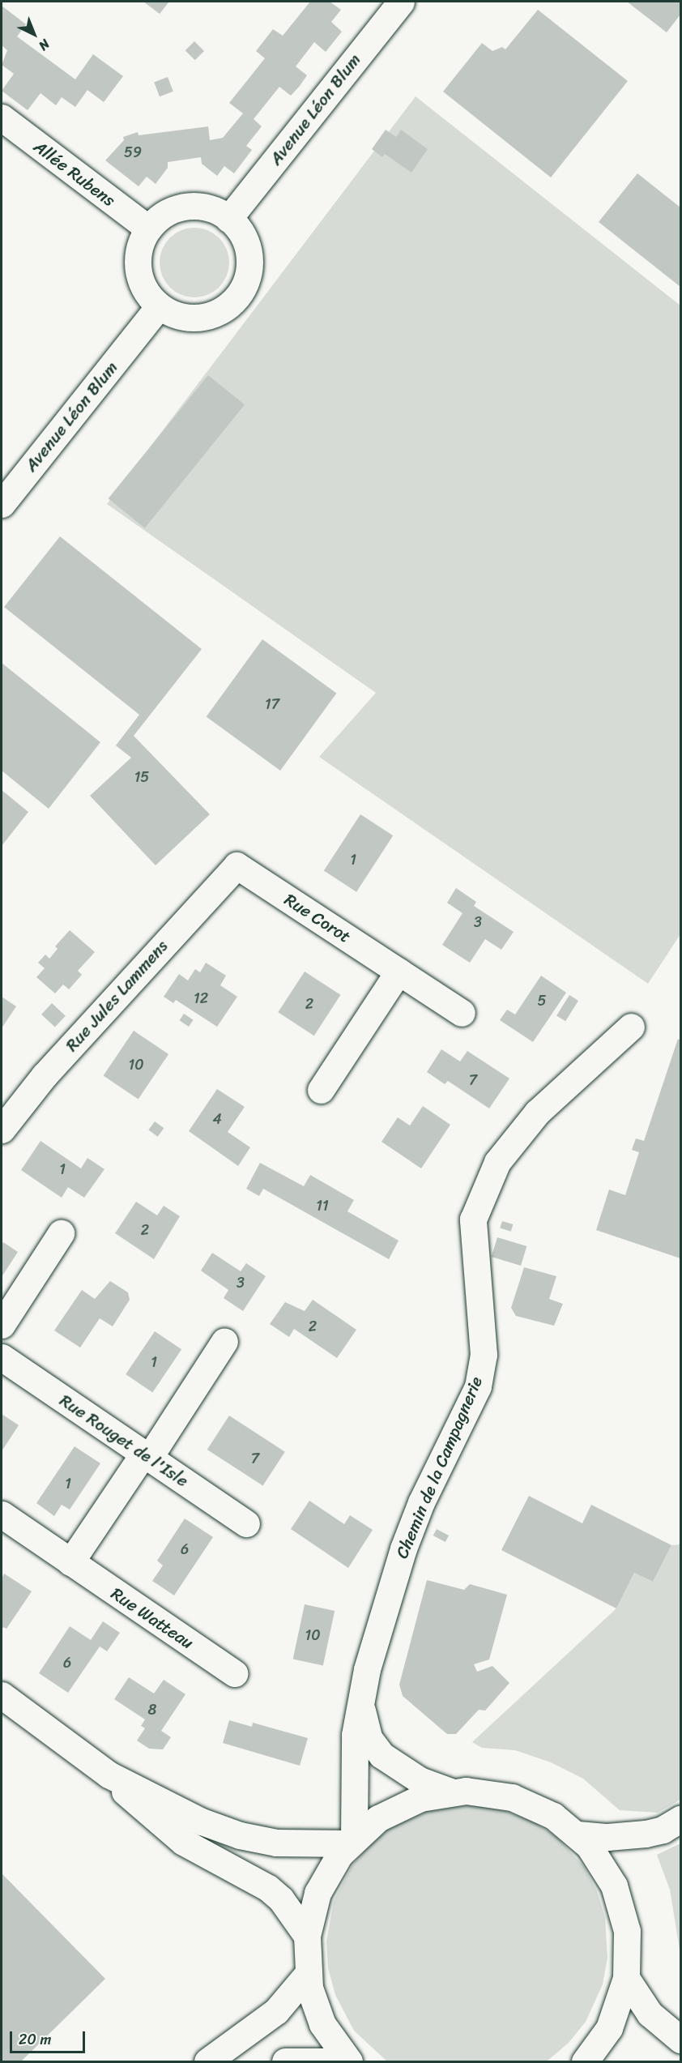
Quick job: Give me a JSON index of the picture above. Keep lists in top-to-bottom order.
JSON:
{
  "streets": {
    "main road": [
      "Avenue Léon Blum",
      "Allée Rubens",
      "Rue Corot",
      "Rue Jules Lammens",
      "Rue Rouget de l'Isle",
      "Chemin de la Campagnerie",
      "Rue Watteau"
    ]
  },
  "crossings": [
    ["Avenue Léon Blum", "Allée Rubens"],
    ["Rue Corot", "Rue Jules Lammens"]
  ],
  "house_numbers": [
    "59",
    "17",
    "15",
    "1",
    "3",
    "12",
    "5",
    "2",
    "10",
    "7",
    "4",
    "1",
    "11",
    "2",
    "3",
    "2",
    "1",
    "7",
    "1",
    "6",
    "10",
    "6",
    "8"
  ],
  "scale_bar": "20 m",
  "north": "bottom right"
}
